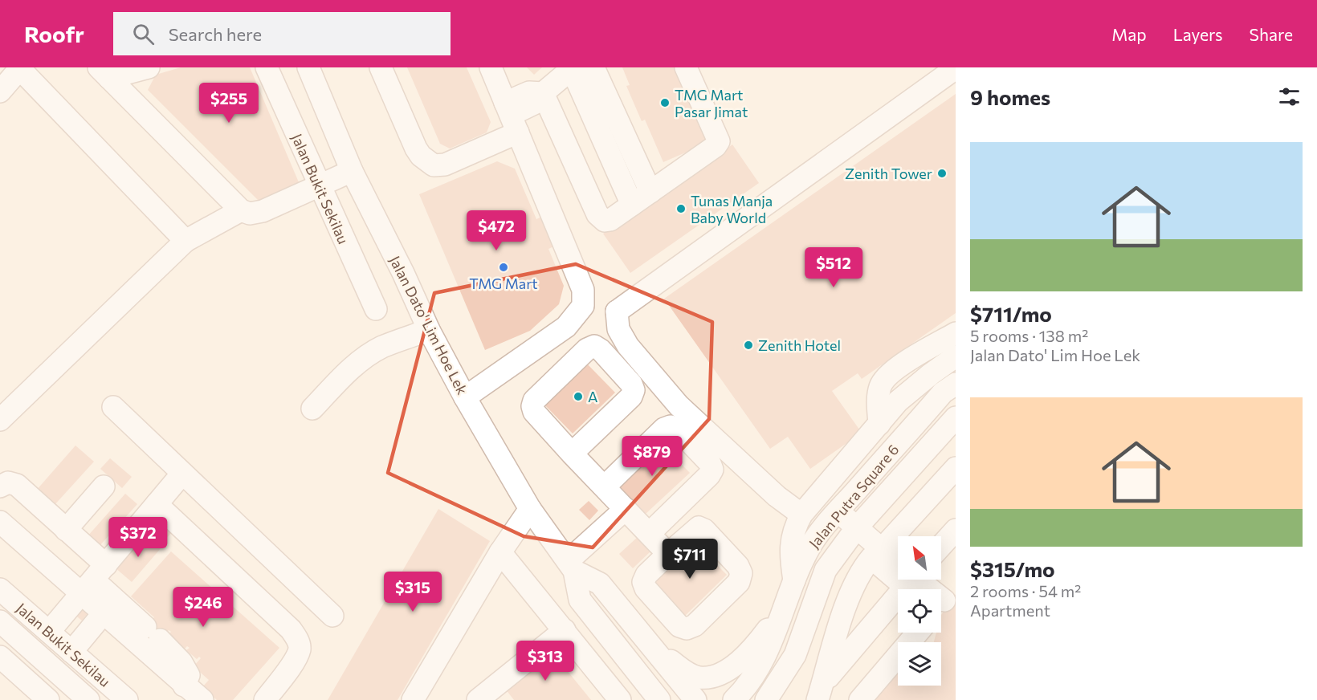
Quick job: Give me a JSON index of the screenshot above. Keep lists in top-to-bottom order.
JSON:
{
  "streets": {
    "street": ["Jalan Bukit Sekilau", "Jalan Dato' Lim Hoe Lek", "Jalan Putra Square 6"]
  },
  "places": [
    "TMG Mart Pasar Jimat",
    "Zenith Tower",
    "Tunas Manja Baby World",
    "TMG Mart",
    "Zenith Hotel",
    "A"
  ],
  "north": "top left",
  "page": {
    "header": "Roofr",
    "search": "Search here",
    "nav": ["Map", "Layers", "Share"],
    "heading": "9 homes",
    "price": [
      "$255",
      "$472",
      "$512",
      "$879",
      "$372",
      "$711",
      "$315",
      "$246",
      "$313"
    ],
    "list": [
      {
        "name": "$711/mo",
        "note": "5 rooms · 138 m² · Jalan Dato' Lim Hoe Lek"
      },
      {
        "name": "$315/mo",
        "note": "2 rooms · 54 m² · Apartment"
      }
    ]
  }
}
